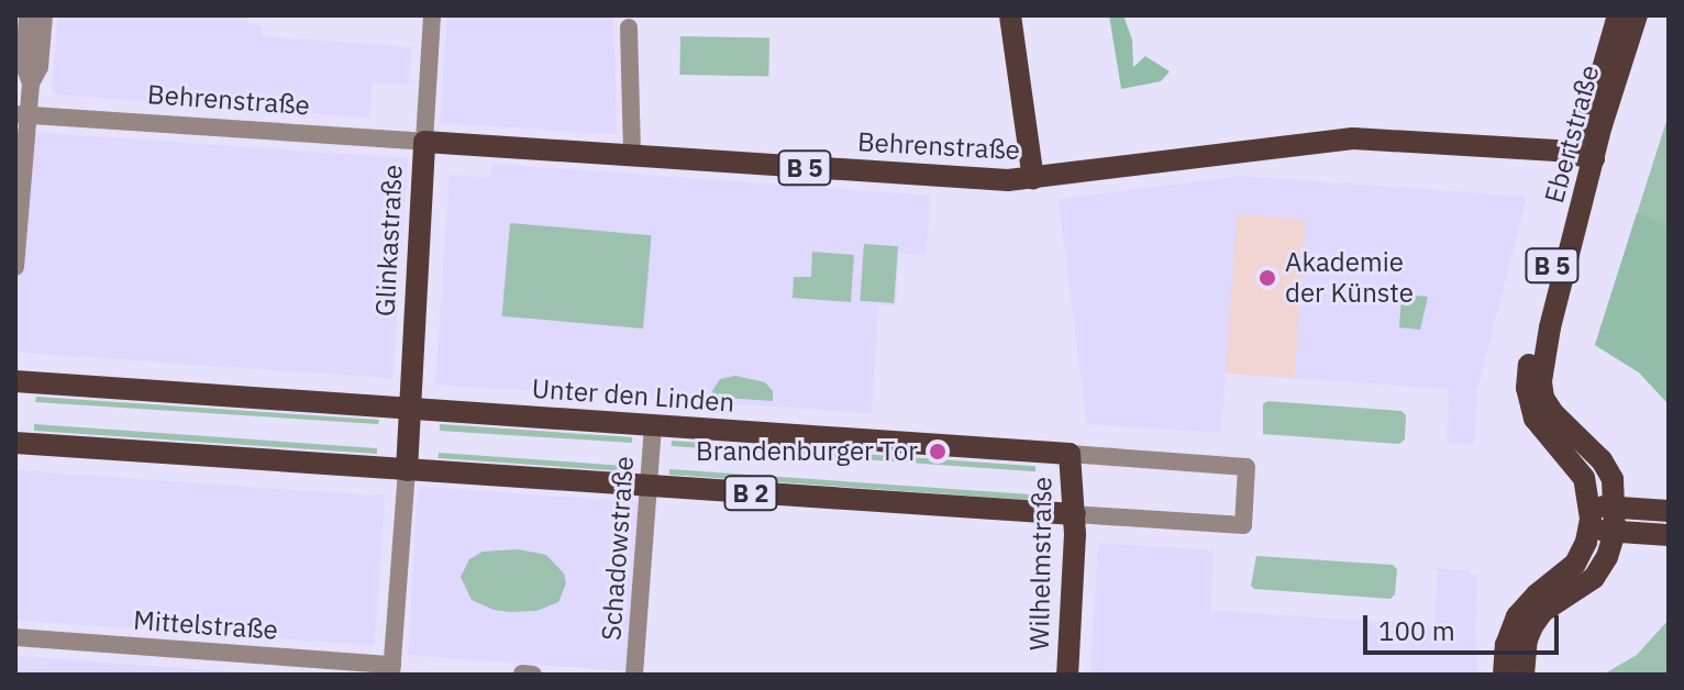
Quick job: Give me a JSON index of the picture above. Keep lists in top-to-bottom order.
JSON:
{
  "streets": {
    "main road": [
      "Behrenstraße",
      "Ebertstraße",
      "B 5",
      "Glinkastraße",
      "Unter den Linden",
      "B 2",
      "Wilhelmstraße"
    ],
    "street": ["Schadowstraße", "Mittelstraße"]
  },
  "crossings": [
    ["Behrenstraße", "Ebertstraße"],
    ["Behrenstraße", "Glinkastraße"],
    ["Glinkastraße", "Unter den Linden"],
    ["Glinkastraße", "B 2"],
    ["Unter den Linden", "B 2"],
    ["Unter den Linden", "Schadowstraße"],
    ["Unter den Linden", "Wilhelmstraße"],
    ["B 2", "Schadowstraße"],
    ["B 2", "Wilhelmstraße"]
  ],
  "places": ["Akademie der Künste", "Brandenburger Tor"],
  "scale_bar": "100 m"
}
